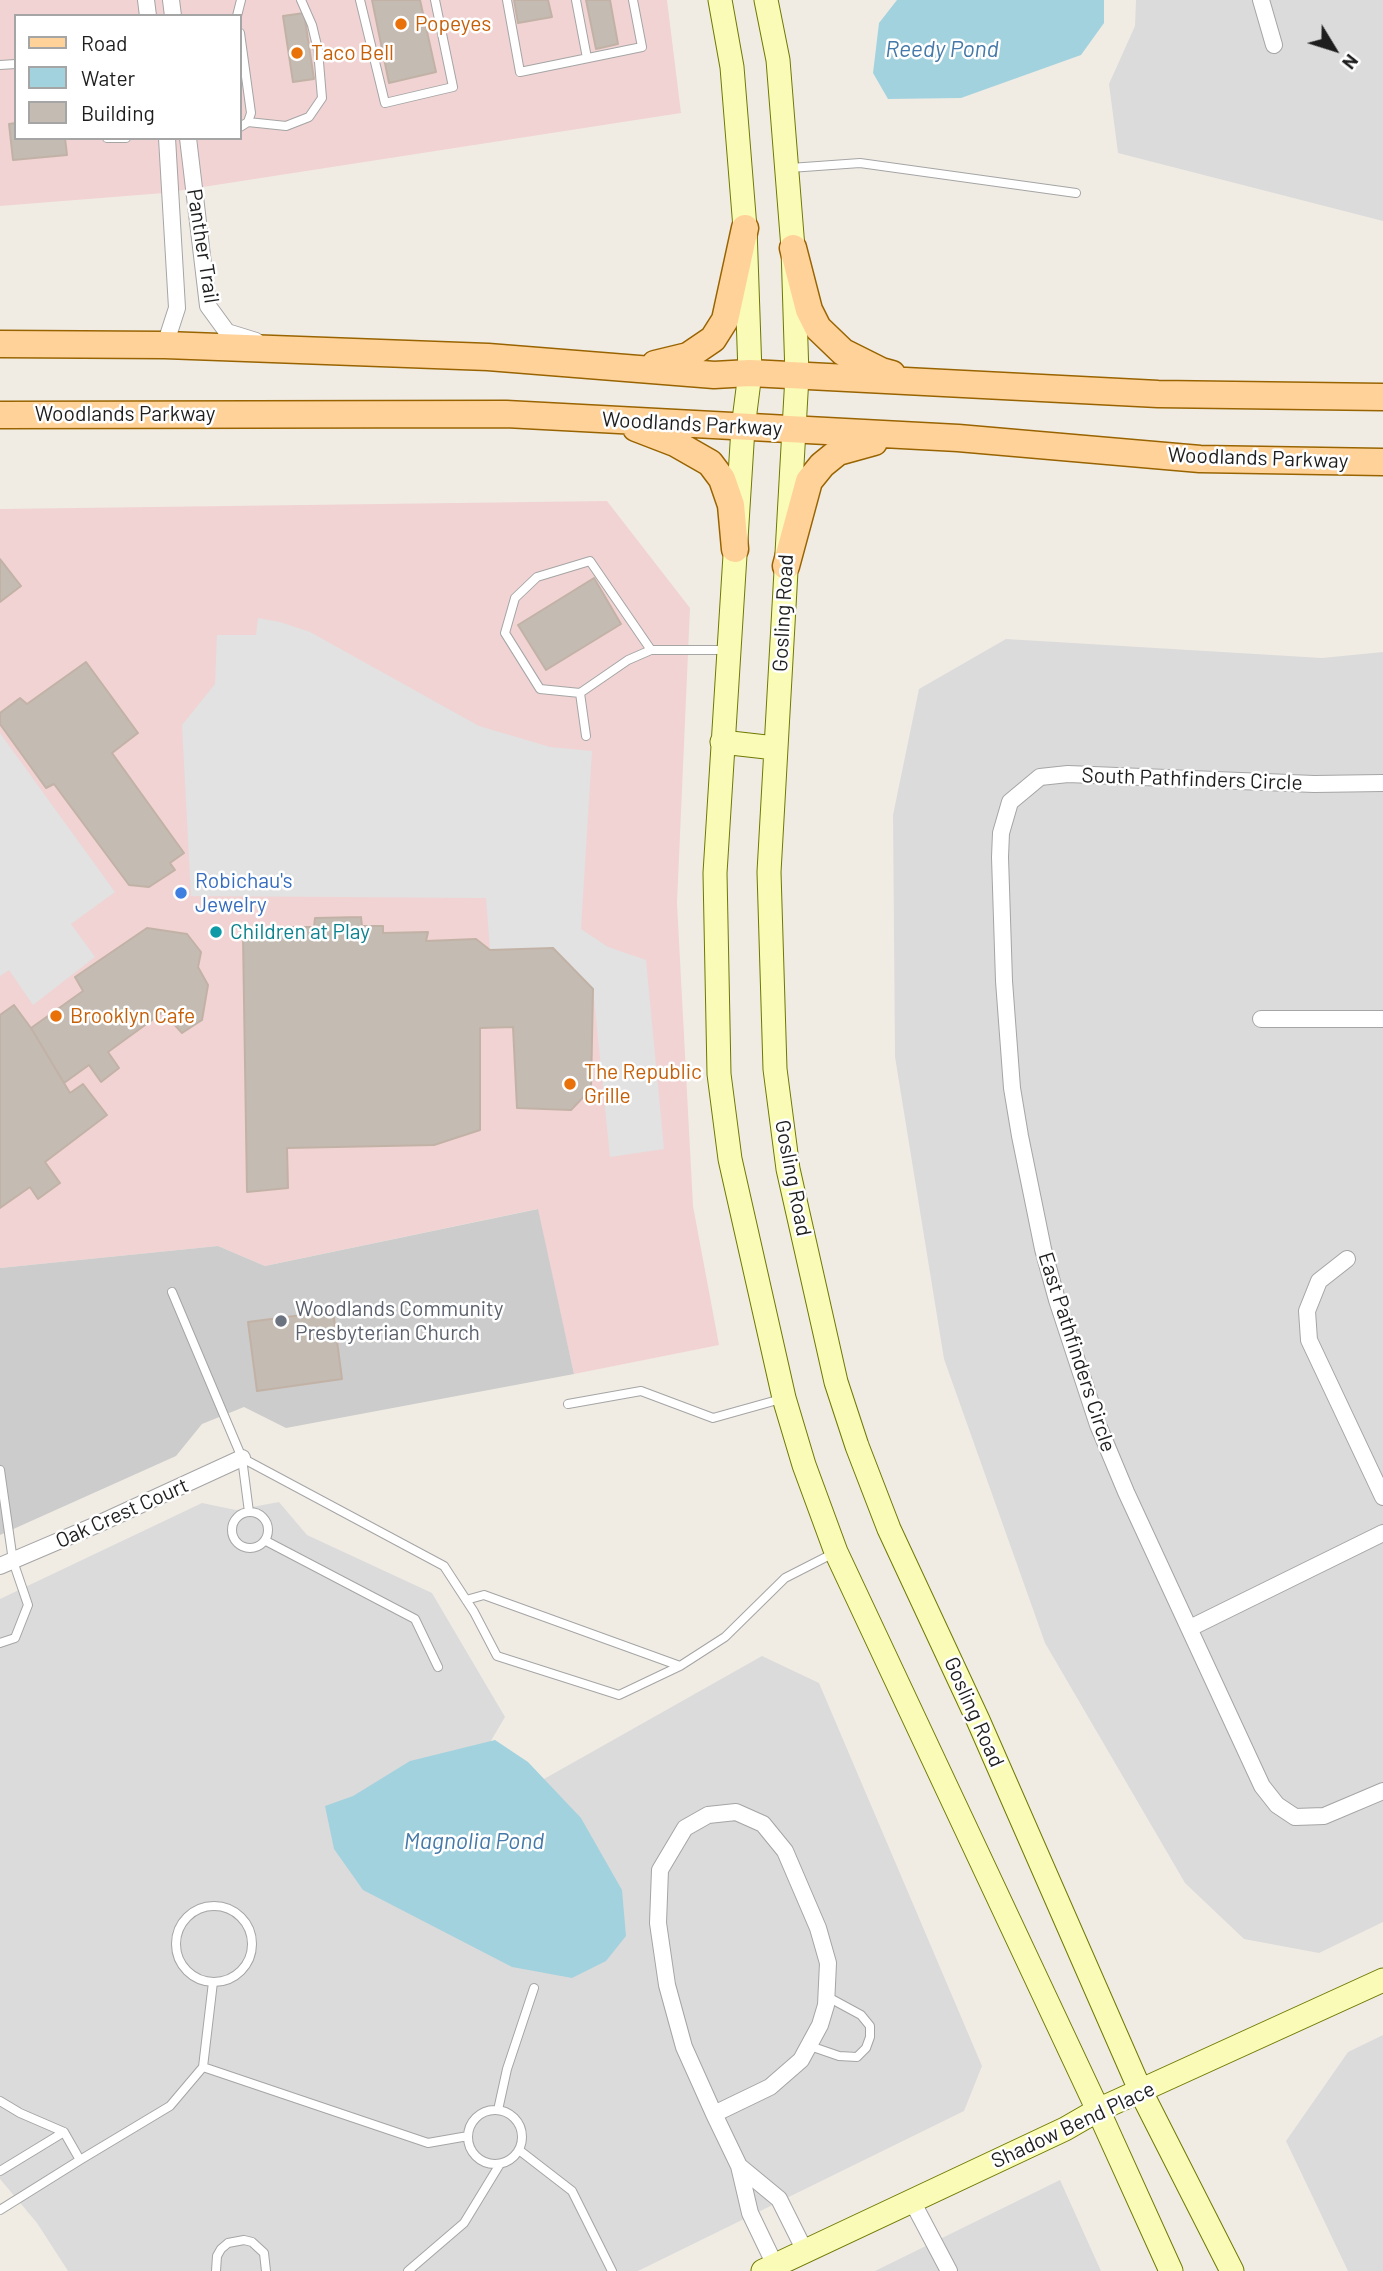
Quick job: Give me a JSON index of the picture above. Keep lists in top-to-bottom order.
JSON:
{
  "streets": {
    "main road": ["Woodlands Parkway", "Gosling Road", "Shadow Bend Place"],
    "street": [
      "Panther Trail",
      "South Pathfinders Circle",
      "East Pathfinders Circle",
      "Oak Crest Court"
    ]
  },
  "crossings": [
    ["Woodlands Parkway", "Gosling Road"],
    ["Gosling Road", "Shadow Bend Place"],
    ["South Pathfinders Circle", "East Pathfinders Circle"]
  ],
  "water": ["Reedy Pond", "Magnolia Pond"],
  "places": [
    "Popeyes",
    "Taco Bell",
    "Robichau's Jewelry",
    "Children at Play",
    "Brooklyn Cafe",
    "The Republic Grille",
    "Woodlands Community Presbyterian Church"
  ],
  "legend": ["Road", "Water", "Building"],
  "north": "bottom right"
}
